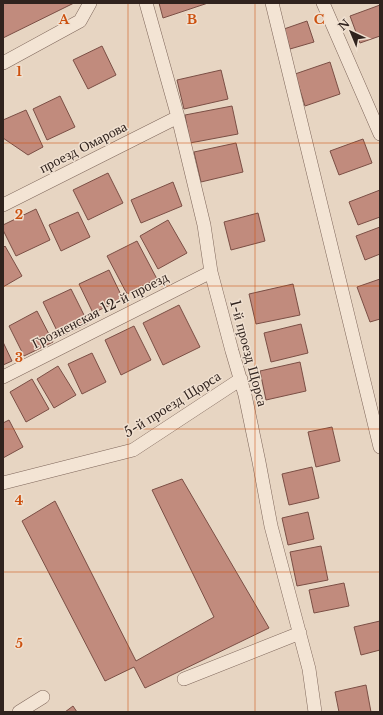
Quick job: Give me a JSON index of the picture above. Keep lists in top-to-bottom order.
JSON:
{
  "streets": {
    "street": [
      "проезд Омарова",
      "Грозненская 12-й проезд",
      "1-й проезд Щорса",
      "5-й проезд Щорса"
    ]
  },
  "crossings": [
    ["проезд Омарова", "1-й проезд Щорса"],
    ["Грозненская 12-й проезд", "1-й проезд Щорса"],
    ["1-й проезд Щорса", "5-й проезд Щорса"]
  ],
  "north": "top left",
  "grid": {
    "columns": ["A", "B", "C"],
    "rows": [
      "1",
      "2",
      "3",
      "4",
      "5"
    ]
  }
}
